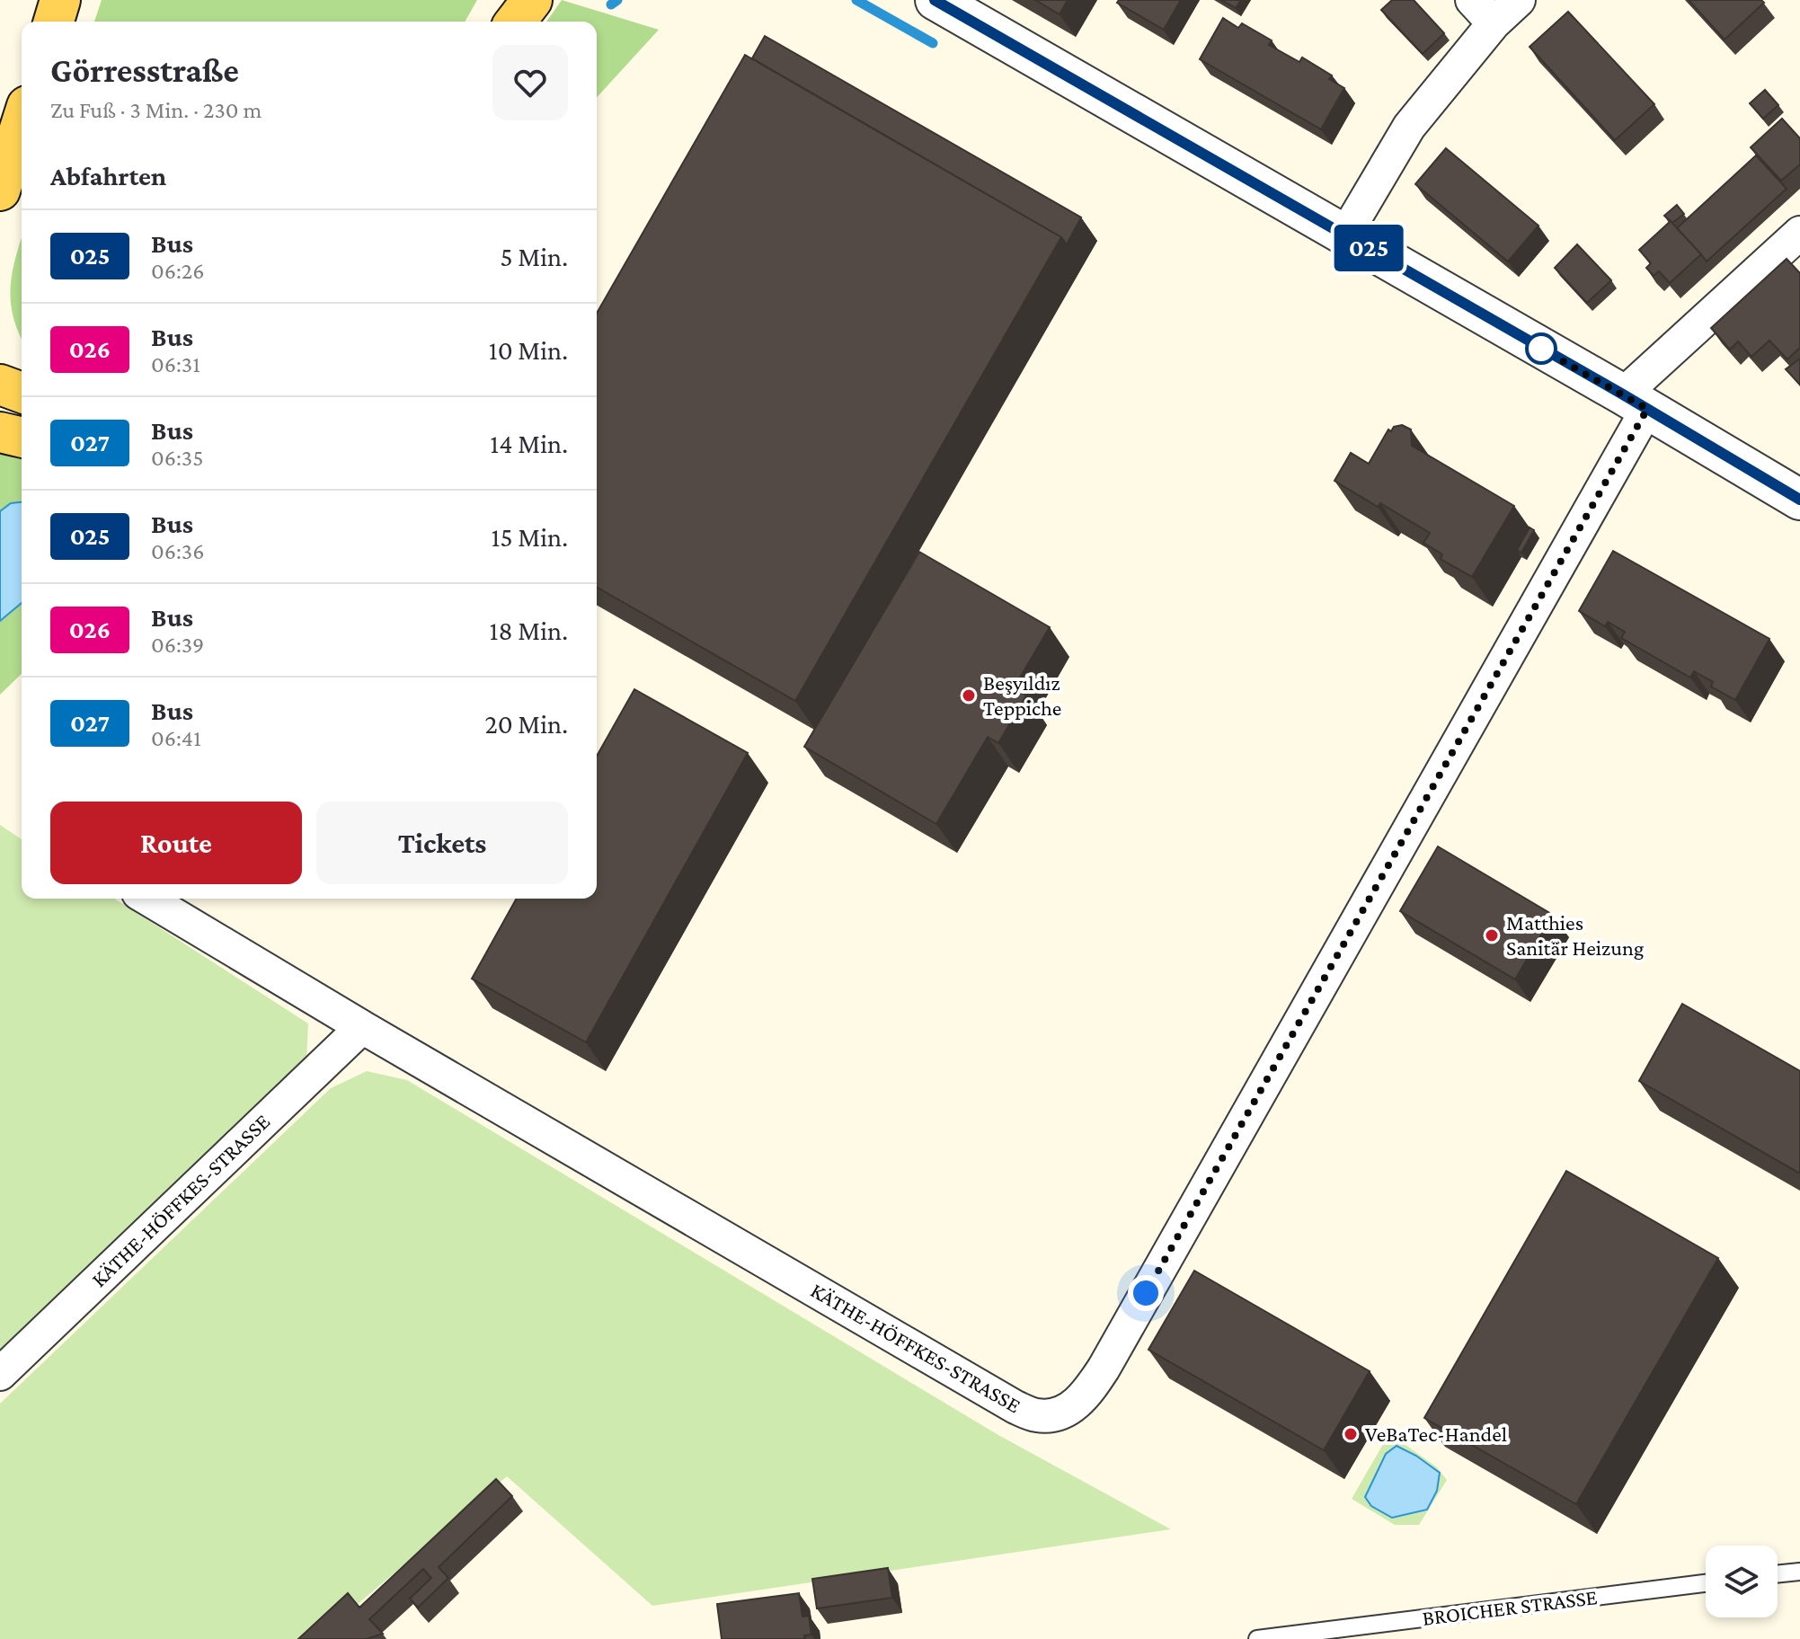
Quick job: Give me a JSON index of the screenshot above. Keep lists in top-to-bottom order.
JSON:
{
  "streets": {
    "street": ["KÄTHE-HÖFFKES-STRASSE"],
    "lane": ["BROICHER STRASSE"]
  },
  "places": ["Beşyıldız Teppiche", "Matthies Sanitär Heizung", "VeBaTec-Handel"],
  "lines": ["bus line 025"],
  "page": {
    "on_map": "025",
    "heading": [
      ["Görresstraße", "Zu Fuß · 3 Min. · 230 m"],
      "Abfahrten"
    ],
    "list": [
      {
        "mark": "025",
        "name": "Bus",
        "note": "06:26",
        "value": "5 Min."
      },
      {
        "mark": "026",
        "name": "Bus",
        "note": "06:31",
        "value": "10 Min."
      },
      {
        "mark": "027",
        "name": "Bus",
        "note": "06:35",
        "value": "14 Min."
      },
      {
        "mark": "025",
        "name": "Bus",
        "note": "06:36",
        "value": "15 Min."
      },
      {
        "mark": "026",
        "name": "Bus",
        "note": "06:39",
        "value": "18 Min."
      },
      {
        "mark": "027",
        "name": "Bus",
        "note": "06:41",
        "value": "20 Min."
      }
    ],
    "buttons": ["Route", "Tickets"]
  }
}
